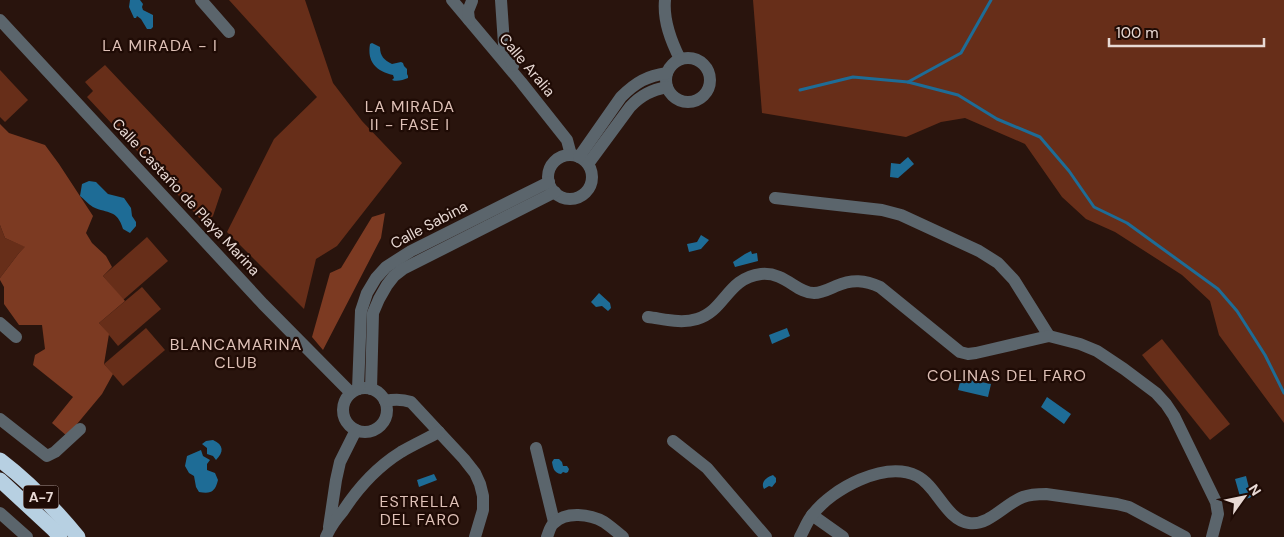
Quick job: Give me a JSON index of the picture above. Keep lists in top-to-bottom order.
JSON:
{
  "streets": {
    "highway": ["A-7"],
    "street": ["Calle Aralia", "Calle Castaño de Playa Marina", "Calle Sabina"]
  },
  "crossings": [
    ["Calle Aralia", "Calle Sabina"],
    ["Calle Castaño de Playa Marina", "Calle Sabina"]
  ],
  "districts": [
    "LA MIRADA - I",
    "LA MIRADA II - FASE I",
    "BLANCAMARINA CLUB",
    "COLINAS DEL FARO",
    "ESTRELLA DEL FARO"
  ],
  "scale_bar": "100 m",
  "north": "top right"
}
